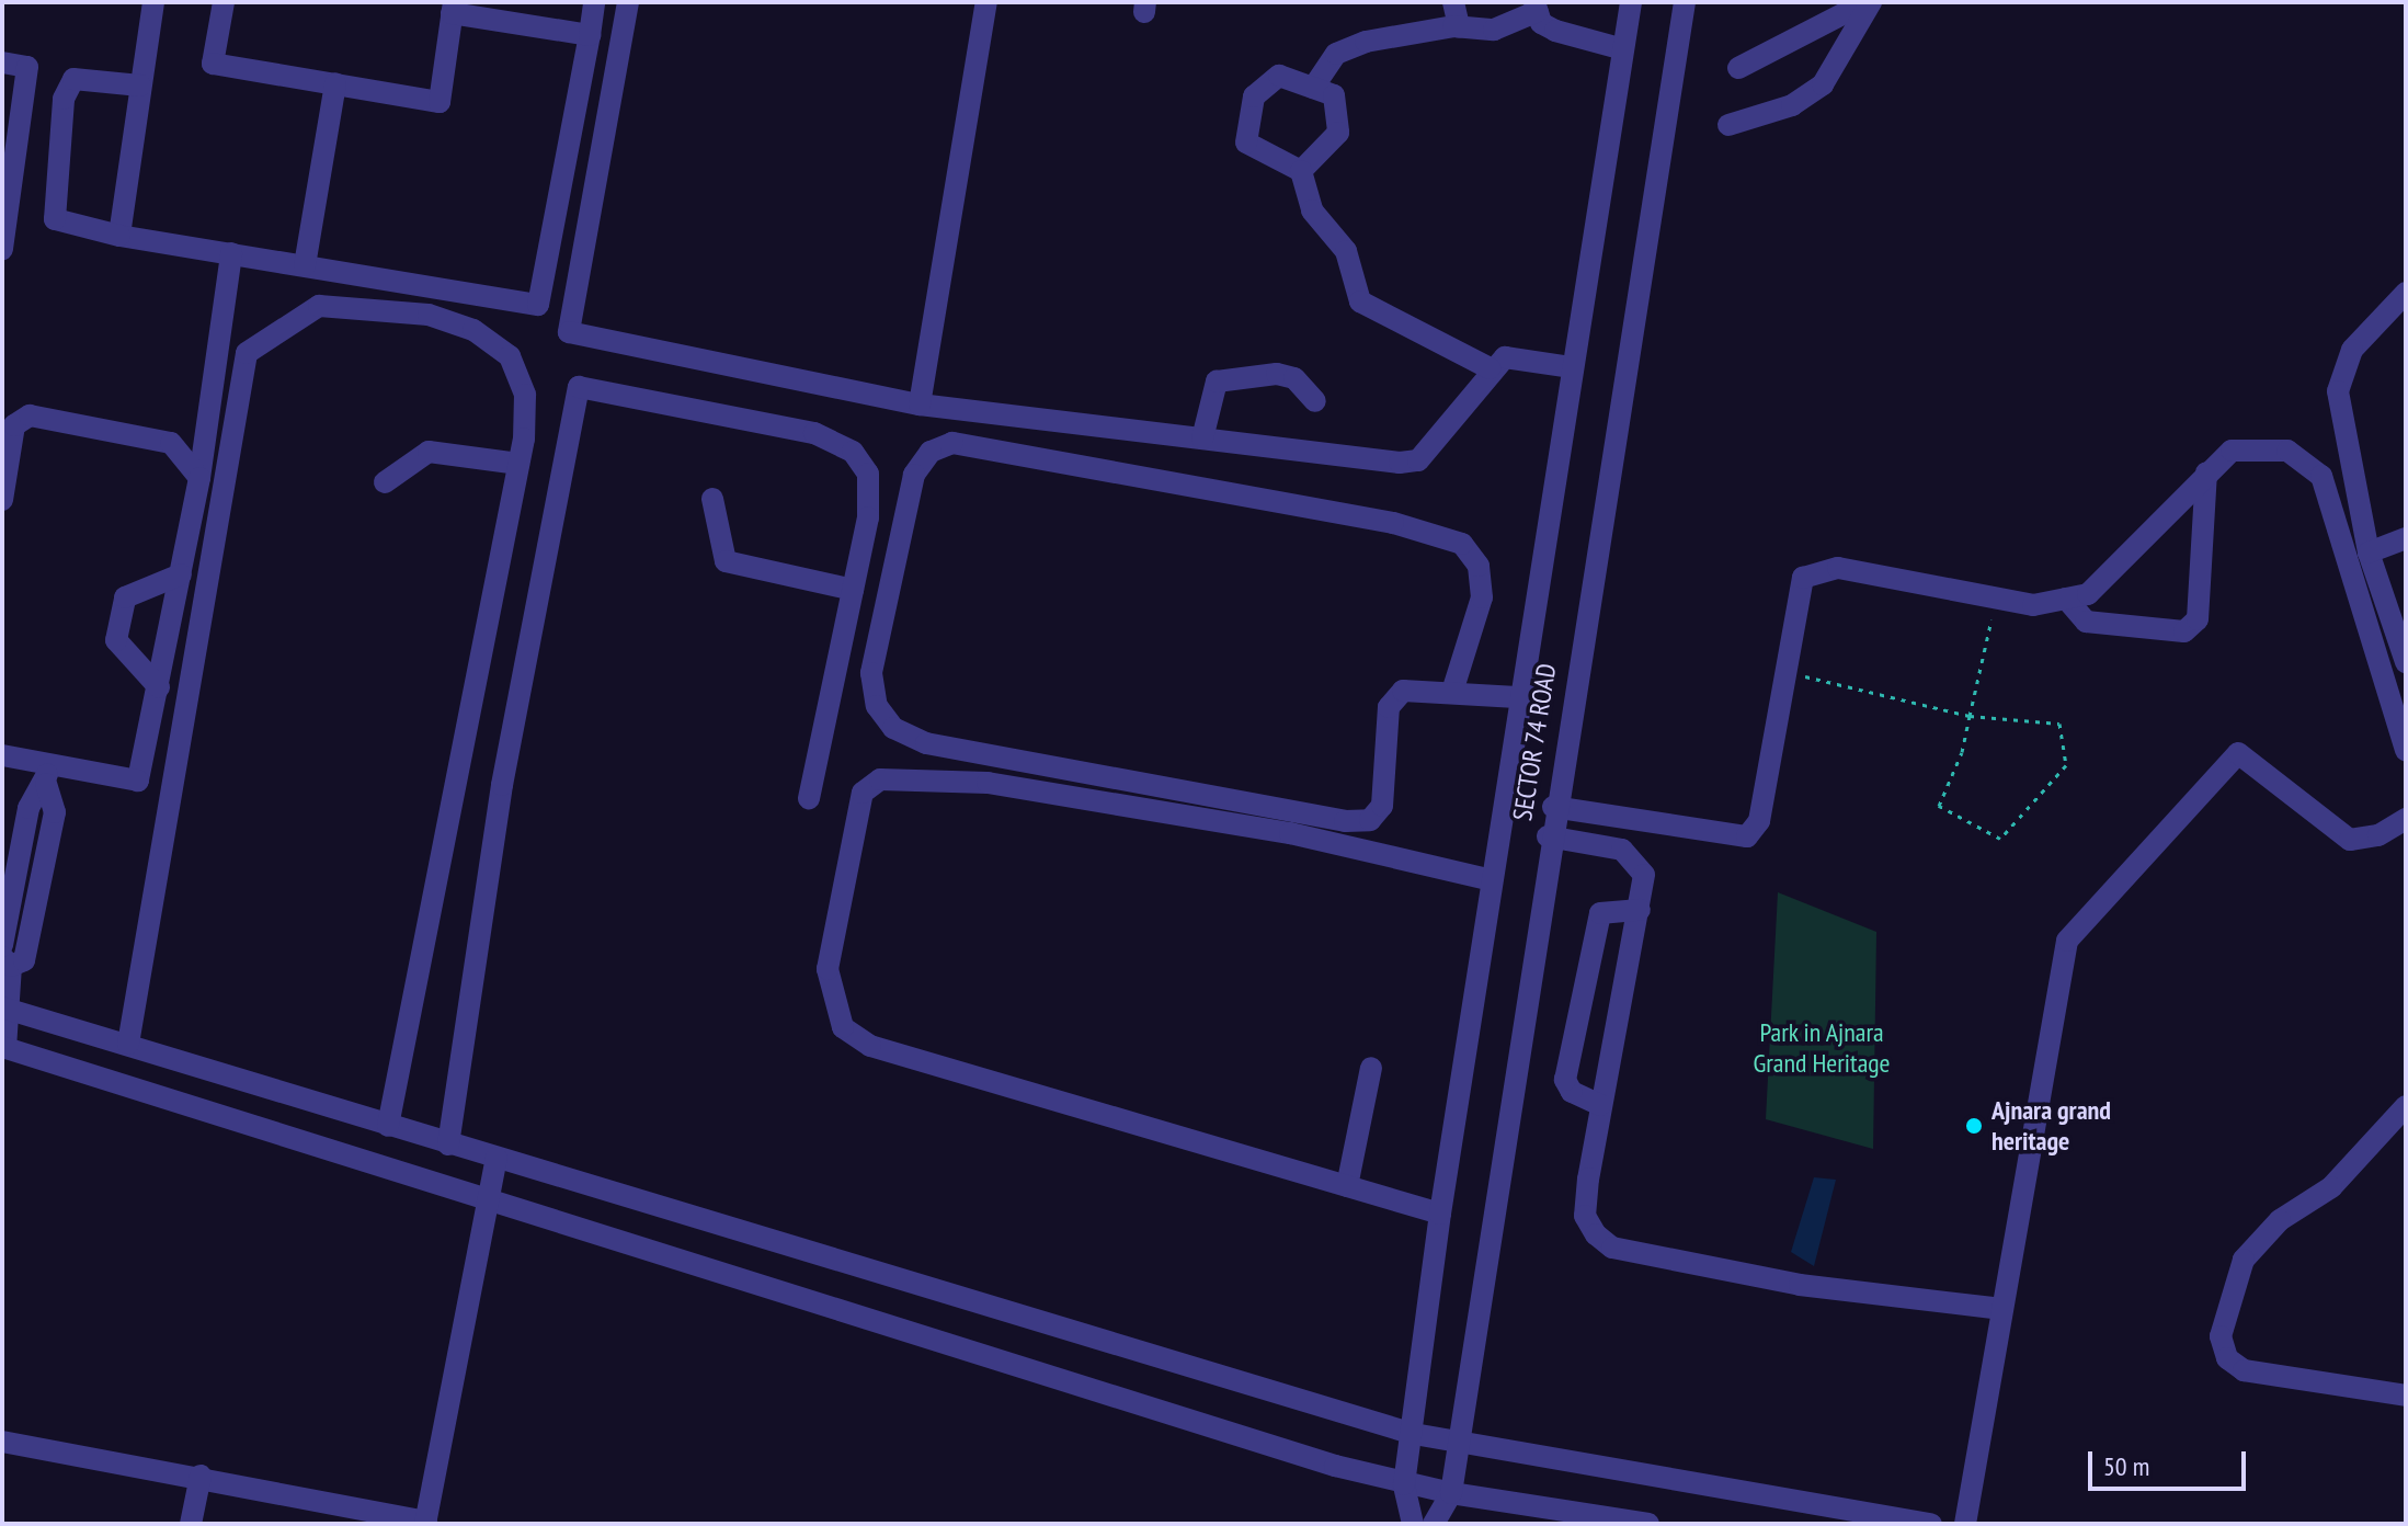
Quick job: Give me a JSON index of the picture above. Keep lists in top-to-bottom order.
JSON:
{
  "streets": {
    "street": ["SECTOR 74 ROAD"]
  },
  "parks": ["Park in Ajnara Grand Heritage"],
  "places": ["Ajnara grand heritage"],
  "scale_bar": "50 m"
}
